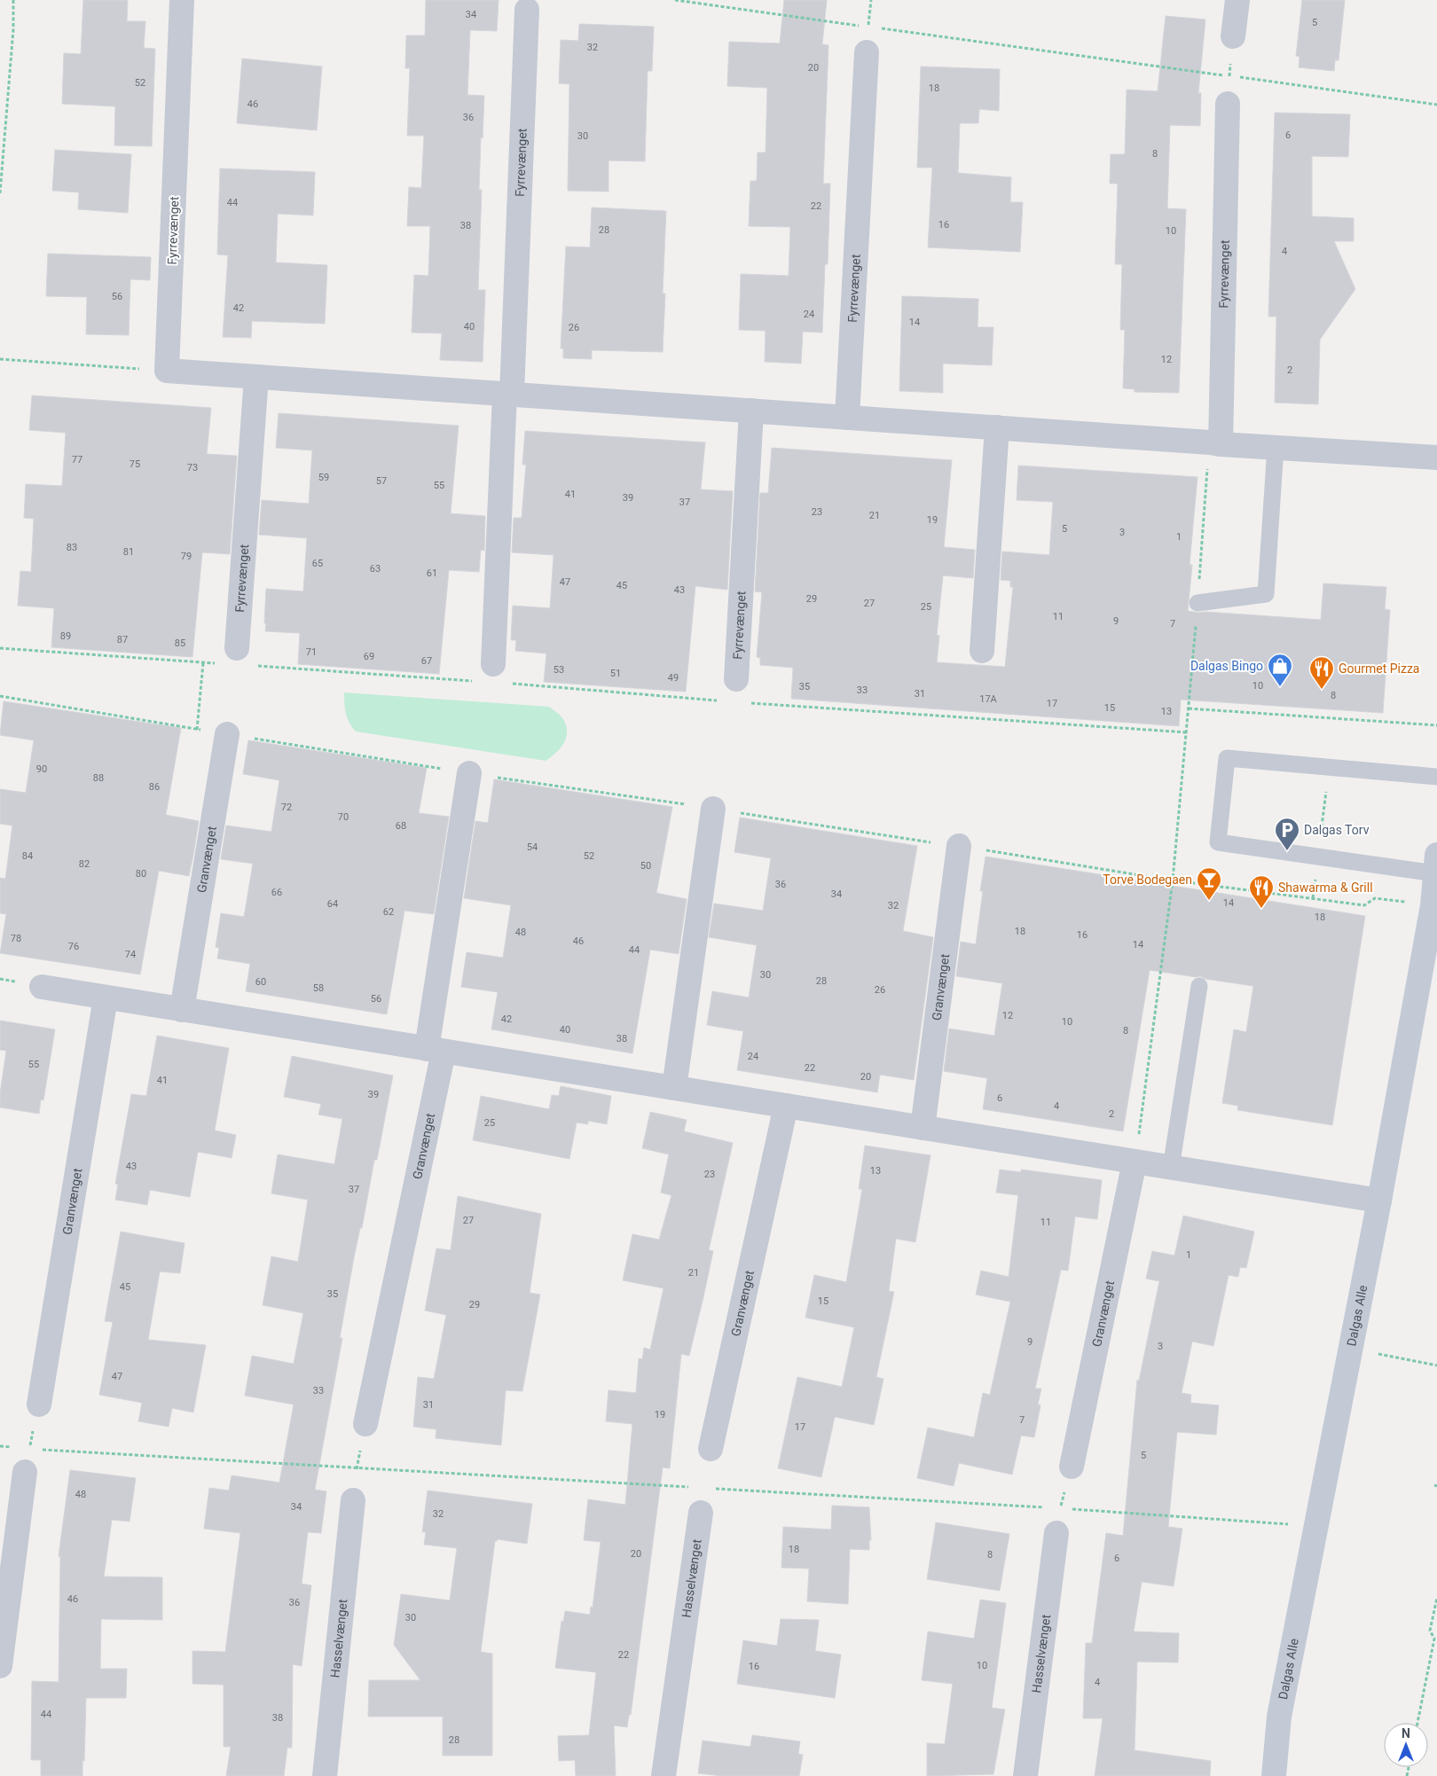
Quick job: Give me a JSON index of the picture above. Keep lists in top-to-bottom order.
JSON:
{
  "streets": {
    "street": [
      "Fyrrevænget",
      "Granvænget",
      "Dalgas Alle",
      "Hasselvænget"
    ]
  },
  "places": {
    "shop": ["Dalgas Bingo"],
    "restaurant": ["Gourmet Pizza", "Shawarma & Grill"],
    "parking": ["Dalgas Torv"],
    "bar": ["Torve Bodegaen"]
  },
  "house_numbers": [
    "34",
    "5",
    "32",
    "20",
    "52",
    "18",
    "46",
    "36",
    "6",
    "30",
    "8",
    "44",
    "22",
    "16",
    "38",
    "28",
    "10",
    "4",
    "56",
    "42",
    "24",
    "14",
    "40",
    "26",
    "12",
    "2",
    "77",
    "75",
    "73",
    "59",
    "57",
    "55",
    "41",
    "39",
    "37",
    "23",
    "21",
    "19",
    "5",
    "3",
    "1",
    "83",
    "81",
    "79",
    "65",
    "63",
    "61",
    "47",
    "45",
    "43",
    "29",
    "27",
    "25",
    "11",
    "9",
    "7",
    "89",
    "87",
    "85",
    "71",
    "69",
    "67",
    "53",
    "51",
    "49",
    "10",
    "35",
    "33",
    "31",
    "8",
    "17A",
    "17",
    "15",
    "13",
    "90",
    "88",
    "86",
    "72",
    "70",
    "68",
    "54",
    "84",
    "52",
    "82",
    "50",
    "80",
    "36",
    "66",
    "34",
    "14",
    "64",
    "32",
    "62",
    "18",
    "18",
    "48",
    "16",
    "78",
    "46",
    "14",
    "76",
    "44",
    "74",
    "30",
    "28",
    "60",
    "58",
    "26",
    "56",
    "12",
    "42",
    "10",
    "40",
    "8",
    "38",
    "24",
    "55",
    "22",
    "20",
    "41",
    "39",
    "6",
    "4",
    "2",
    "25",
    "43",
    "13",
    "23",
    "37",
    "27",
    "11",
    "1",
    "21",
    "45",
    "35",
    "15",
    "29",
    "9",
    "3",
    "47",
    "33",
    "31",
    "19",
    "7",
    "17",
    "5",
    "48",
    "34",
    "32",
    "18",
    "20",
    "8",
    "6",
    "46",
    "36",
    "30",
    "22",
    "10",
    "16",
    "4",
    "44",
    "38",
    "28"
  ],
  "north": "top"
}
